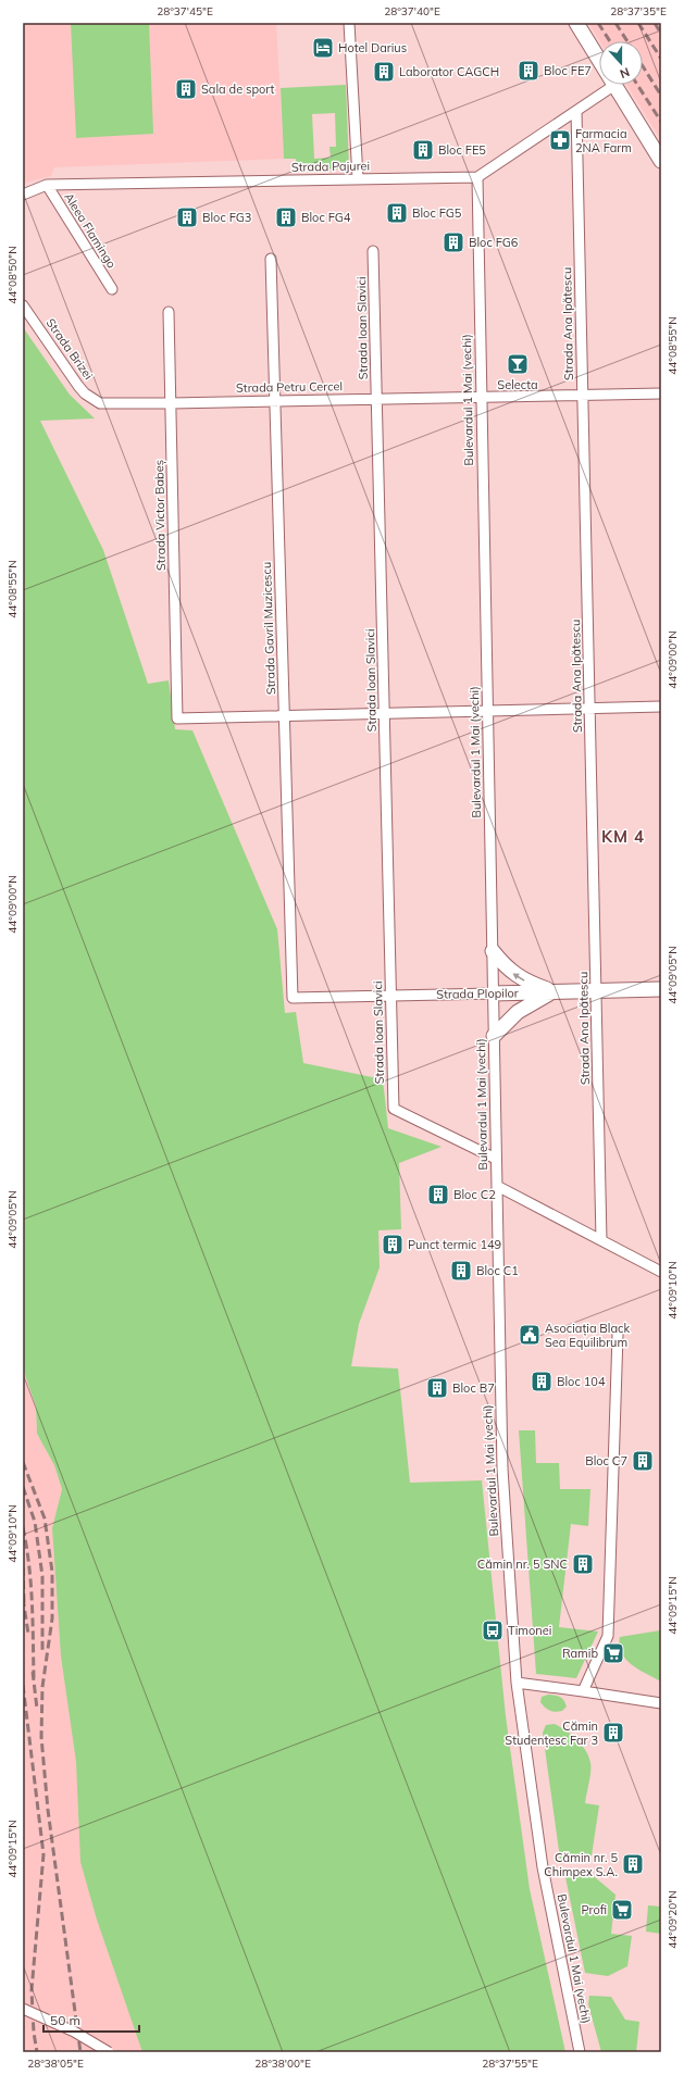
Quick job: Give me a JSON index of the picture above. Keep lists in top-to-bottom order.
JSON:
{
  "streets": {
    "street": [
      "Strada Pajurei",
      "Aleea Flamingo",
      "Strada Ana Ipătescu",
      "Strada Ioan Slavici",
      "Strada Brizei",
      "Strada Petru Cercel",
      "Bulevardul 1 Mai (vechi)",
      "Strada Victor Babeș",
      "Strada Gavril Muzicescu",
      "Strada Plopilor"
    ]
  },
  "crossings": [
    ["Strada Pajurei", "Aleea Flamingo"],
    ["Strada Pajurei", "Bulevardul 1 Mai (vechi)"],
    ["Strada Ana Ipătescu", "Strada Petru Cercel"],
    ["Strada Ana Ipătescu", "Strada Plopilor"],
    ["Strada Ioan Slavici", "Strada Petru Cercel"],
    ["Strada Ioan Slavici", "Bulevardul 1 Mai (vechi)"],
    ["Strada Ioan Slavici", "Strada Plopilor"],
    ["Strada Brizei", "Strada Petru Cercel"],
    ["Strada Petru Cercel", "Bulevardul 1 Mai (vechi)"],
    ["Strada Petru Cercel", "Strada Victor Babeș"],
    ["Strada Petru Cercel", "Strada Gavril Muzicescu"],
    ["Bulevardul 1 Mai (vechi)", "Strada Plopilor"],
    ["Strada Victor Babeș", "Strada Gavril Muzicescu"],
    ["Strada Gavril Muzicescu", "Strada Plopilor"]
  ],
  "districts": ["KM 4"],
  "places": {
    "hotel": ["Hotel Darius"],
    "building": [
      "Bloc FE7",
      "Laborator CAGCH",
      "Sala de sport",
      "Bloc FE5",
      "Bloc FG5",
      "Bloc FG3",
      "Bloc FG4",
      "Bloc FG6",
      "Bloc C2",
      "Punct termic 149",
      "Bloc C1",
      "Bloc 104",
      "Bloc B7",
      "Bloc C7",
      "Cămin nr. 5 SNC",
      "Cămin Studențesc Far 3",
      "Cămin nr. 5 Chimpex S.A."
    ],
    "pharmacy": ["Farmacia 2NA Farm"],
    "bar": ["Selecta"],
    "public building": ["Asociația Black Sea Equilibrum"],
    "bus stop": ["Timonei"],
    "supermarket": ["Ramib", "Profi"]
  },
  "scale_bar": "50 m",
  "north": "bottom",
  "coordinates": [
    "28°37'45\"E",
    "28°37'40\"E",
    "28°37'35\"E",
    "44°08'50\"N",
    "44°08'55\"N",
    "44°09'00\"N",
    "44°09'05\"N",
    "44°09'10\"N",
    "44°09'15\"N",
    "44°09'20\"N",
    "28°38'05\"E",
    "28°38'00\"E",
    "28°37'55\"E"
  ]
}
